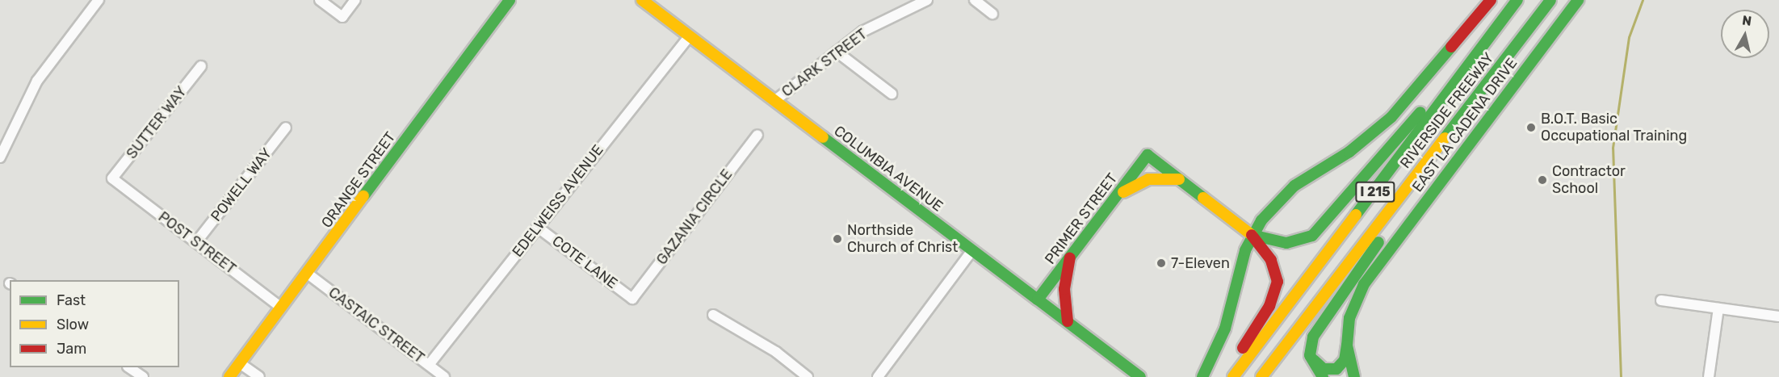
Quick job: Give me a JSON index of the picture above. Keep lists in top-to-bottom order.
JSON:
{
  "streets": {
    "main road": [
      "RIVERSIDE FREEWAY",
      "EAST LA CADENA DRIVE",
      "COLUMBIA AVENUE",
      "ORANGE STREET",
      "I 215",
      "PRIMER STREET"
    ],
    "street": [
      "CLARK STREET",
      "SUTTER WAY",
      "POWELL WAY",
      "EDELWEISS AVENUE",
      "GAZANIA CIRCLE",
      "POST STREET",
      "COTE LANE",
      "CASTAIC STREET"
    ]
  },
  "crossings": [
    ["CLARK STREET", "COLUMBIA AVENUE"],
    ["SUTTER WAY", "POST STREET"],
    ["COLUMBIA AVENUE", "EDELWEISS AVENUE"],
    ["COLUMBIA AVENUE", "PRIMER STREET"],
    ["ORANGE STREET", "POST STREET"],
    ["ORANGE STREET", "CASTAIC STREET"],
    ["POWELL WAY", "POST STREET"],
    ["EDELWEISS AVENUE", "COTE LANE"],
    ["EDELWEISS AVENUE", "CASTAIC STREET"],
    ["GAZANIA CIRCLE", "COTE LANE"]
  ],
  "places": [
    "B.O.T. Basic Occupational Training",
    "Contractor School",
    "Northside Church of Christ",
    "7-Eleven"
  ],
  "legend": ["Fast", "Slow", "Jam"],
  "north": "top"
}
